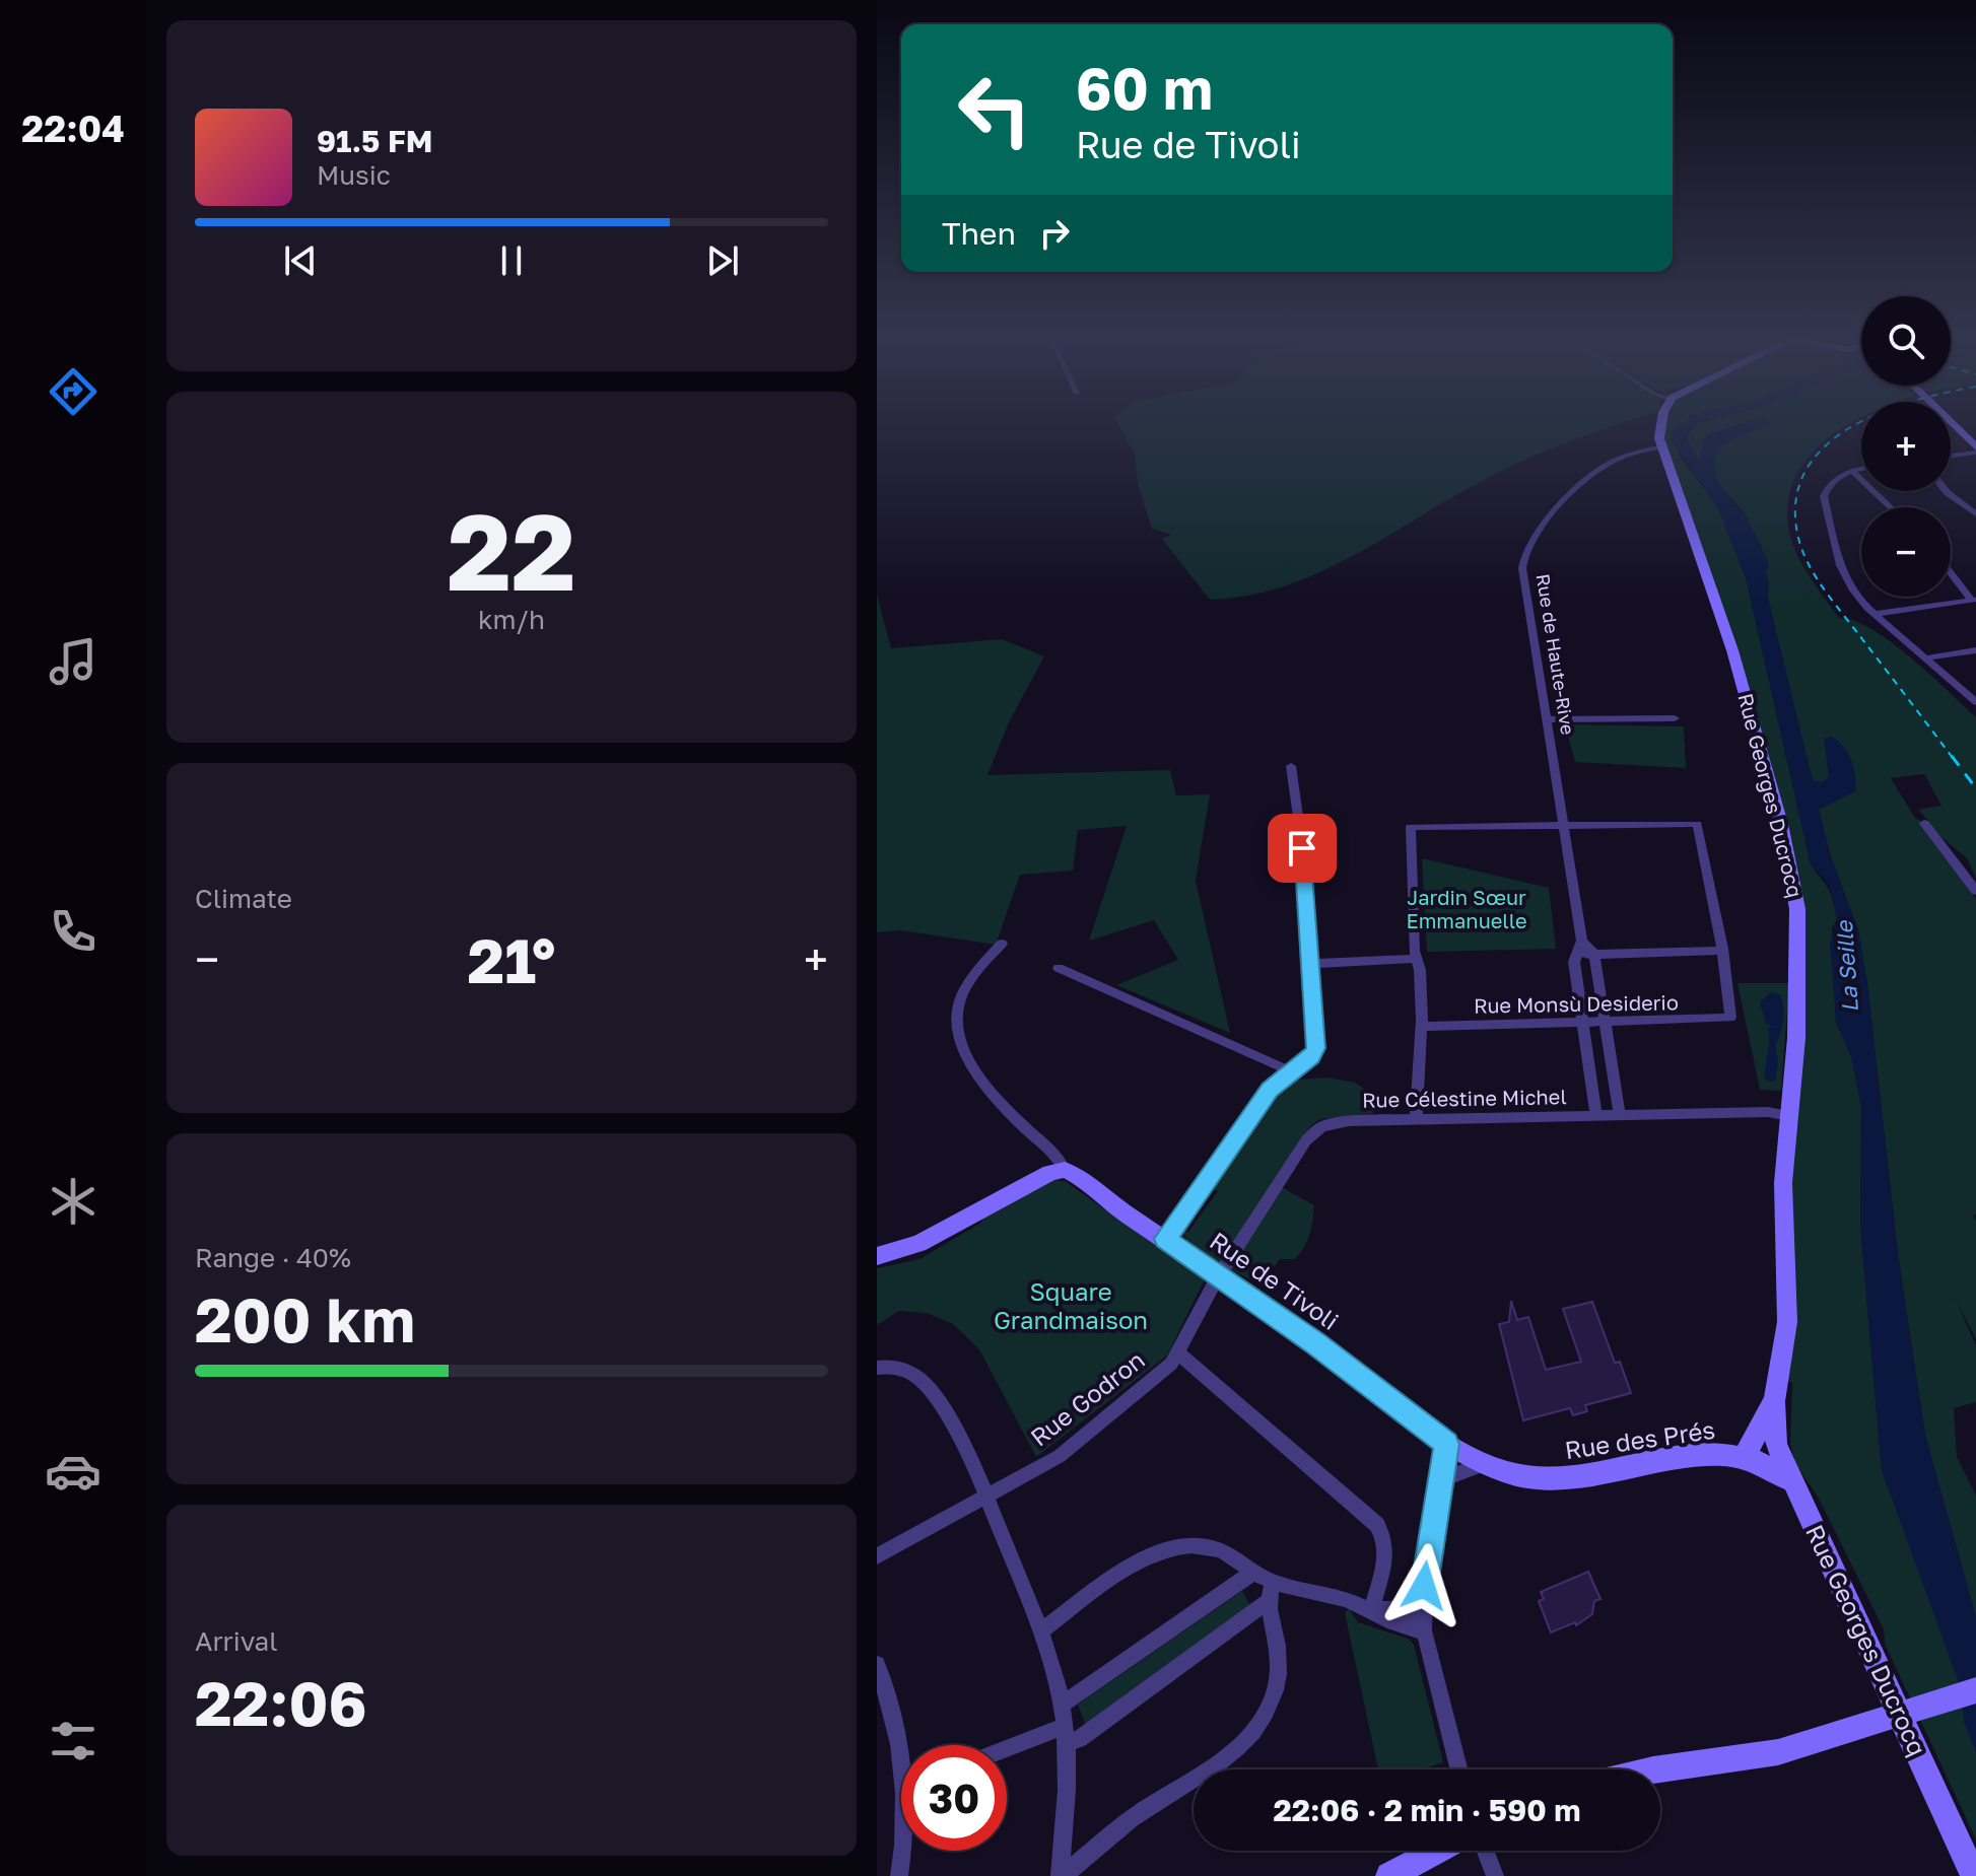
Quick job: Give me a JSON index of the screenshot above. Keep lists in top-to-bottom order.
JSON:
{
  "streets": {
    "street": [
      "Rue de Haute-Rive",
      "Rue Georges Ducrocq",
      "Rue Monsù Desiderio",
      "Rue Célestine Michel",
      "Rue de Tivoli",
      "Rue Godron",
      "Rue des Prés"
    ]
  },
  "crossings": [
    ["Rue de Haute-Rive", "Rue Georges Ducrocq"],
    ["Rue Georges Ducrocq", "Rue Célestine Michel"],
    ["Rue Georges Ducrocq", "Rue des Prés"],
    ["Rue Célestine Michel", "Rue de Tivoli"],
    ["Rue Célestine Michel", "Rue Godron"],
    ["Rue de Tivoli", "Rue Godron"],
    ["Rue de Tivoli", "Rue des Prés"]
  ],
  "water": ["La Seille"],
  "parks": ["Jardin Sœur Emmanuelle", "Square Grandmaison"],
  "page": {
    "tabs": "22:04",
    "turn": ["60 m", "Rue de Tivoli"],
    "song": ["91.5 FM", "Music"],
    "then": "Then",
    "map_buttons": ["+", "−"],
    "tile": [
      ["22", "km/h"],
      "Climate",
      ["Range · 40%", "200 km"],
      ["Arrival", "22:06"]
    ],
    "heat": ["−", "21°", "+"],
    "limit": "30",
    "trip": "22:06 · 2 min · 590 m"
  }
}
